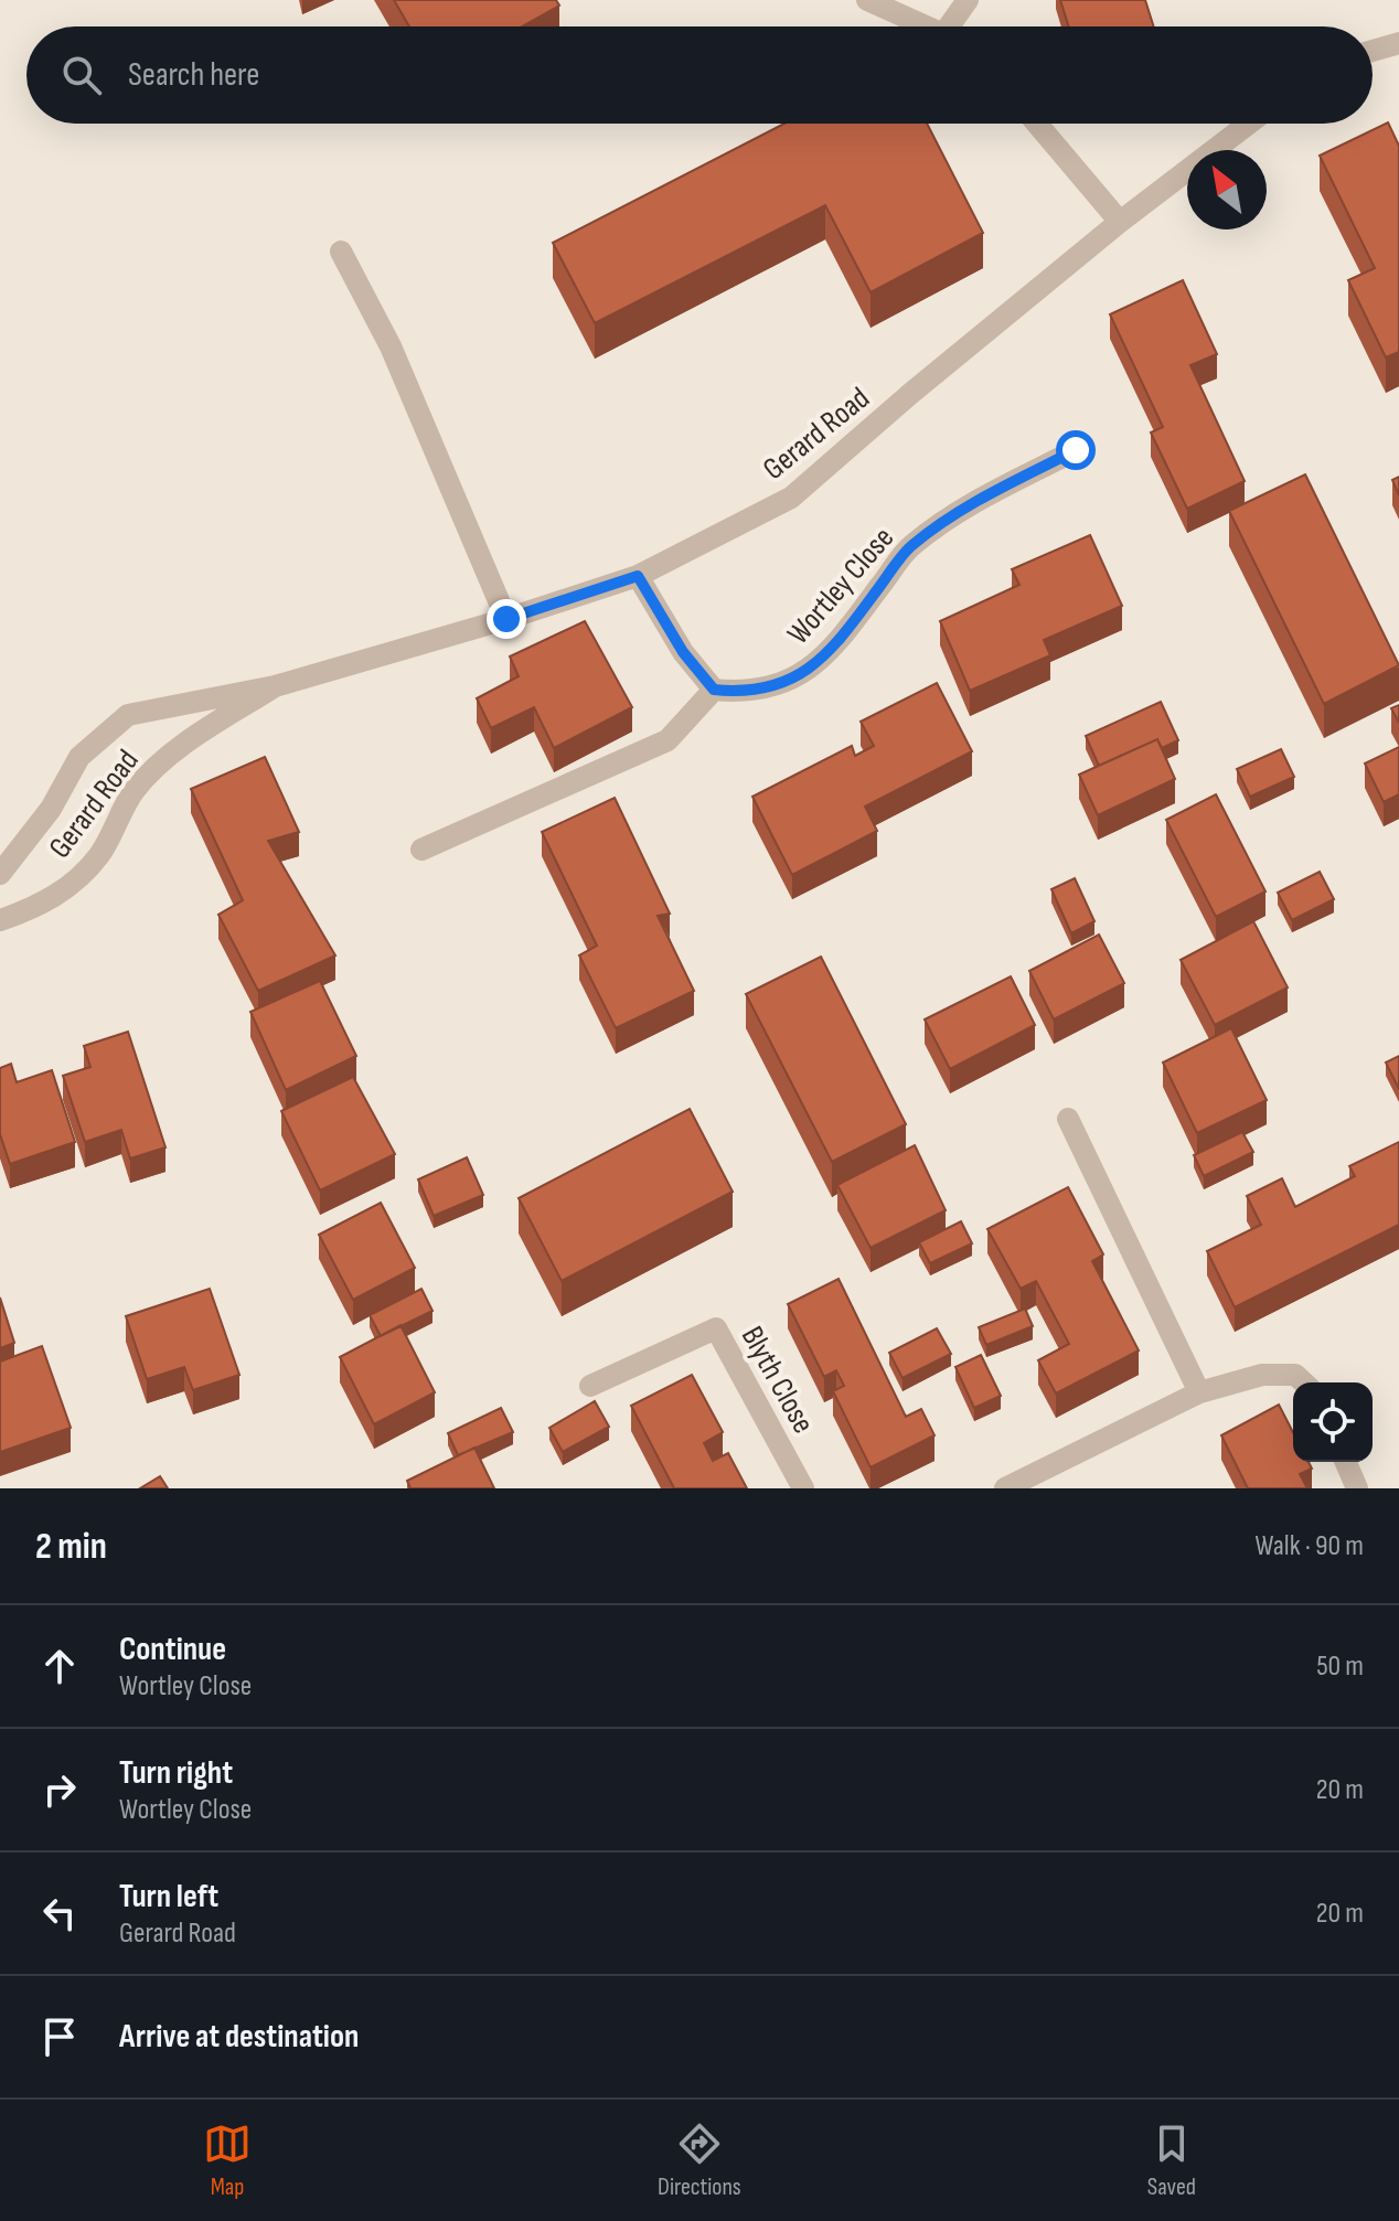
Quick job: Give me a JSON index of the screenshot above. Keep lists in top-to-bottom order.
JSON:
{
  "streets": {
    "street": ["Gerard Road", "Wortley Close", "Blyth Close"]
  },
  "north": "top left",
  "page": {
    "search": "Search here",
    "heading": ["2 min", "Walk · 90 m"],
    "list": [
      ["Continue", "Wortley Close", "50 m"],
      ["Turn right", "Wortley Close", "20 m"],
      ["Turn left", "Gerard Road", "20 m"],
      "Arrive at destination"
    ],
    "nav": ["Map", "Directions", "Saved"]
  }
}
